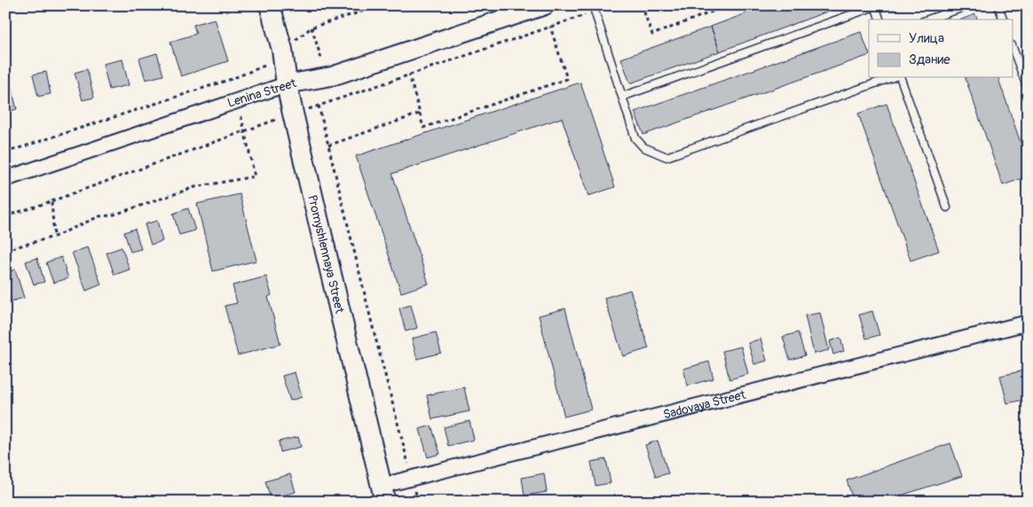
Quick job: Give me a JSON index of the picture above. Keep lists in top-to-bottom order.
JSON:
{
  "streets": {
    "main road": ["Promyshlennaya Street"],
    "street": ["Lenina Street", "Sadovaya Street"]
  },
  "crossings": [
    ["Lenina Street", "Promyshlennaya Street"],
    ["Promyshlennaya Street", "Sadovaya Street"]
  ],
  "legend": ["Улица", "Здание"]
}
